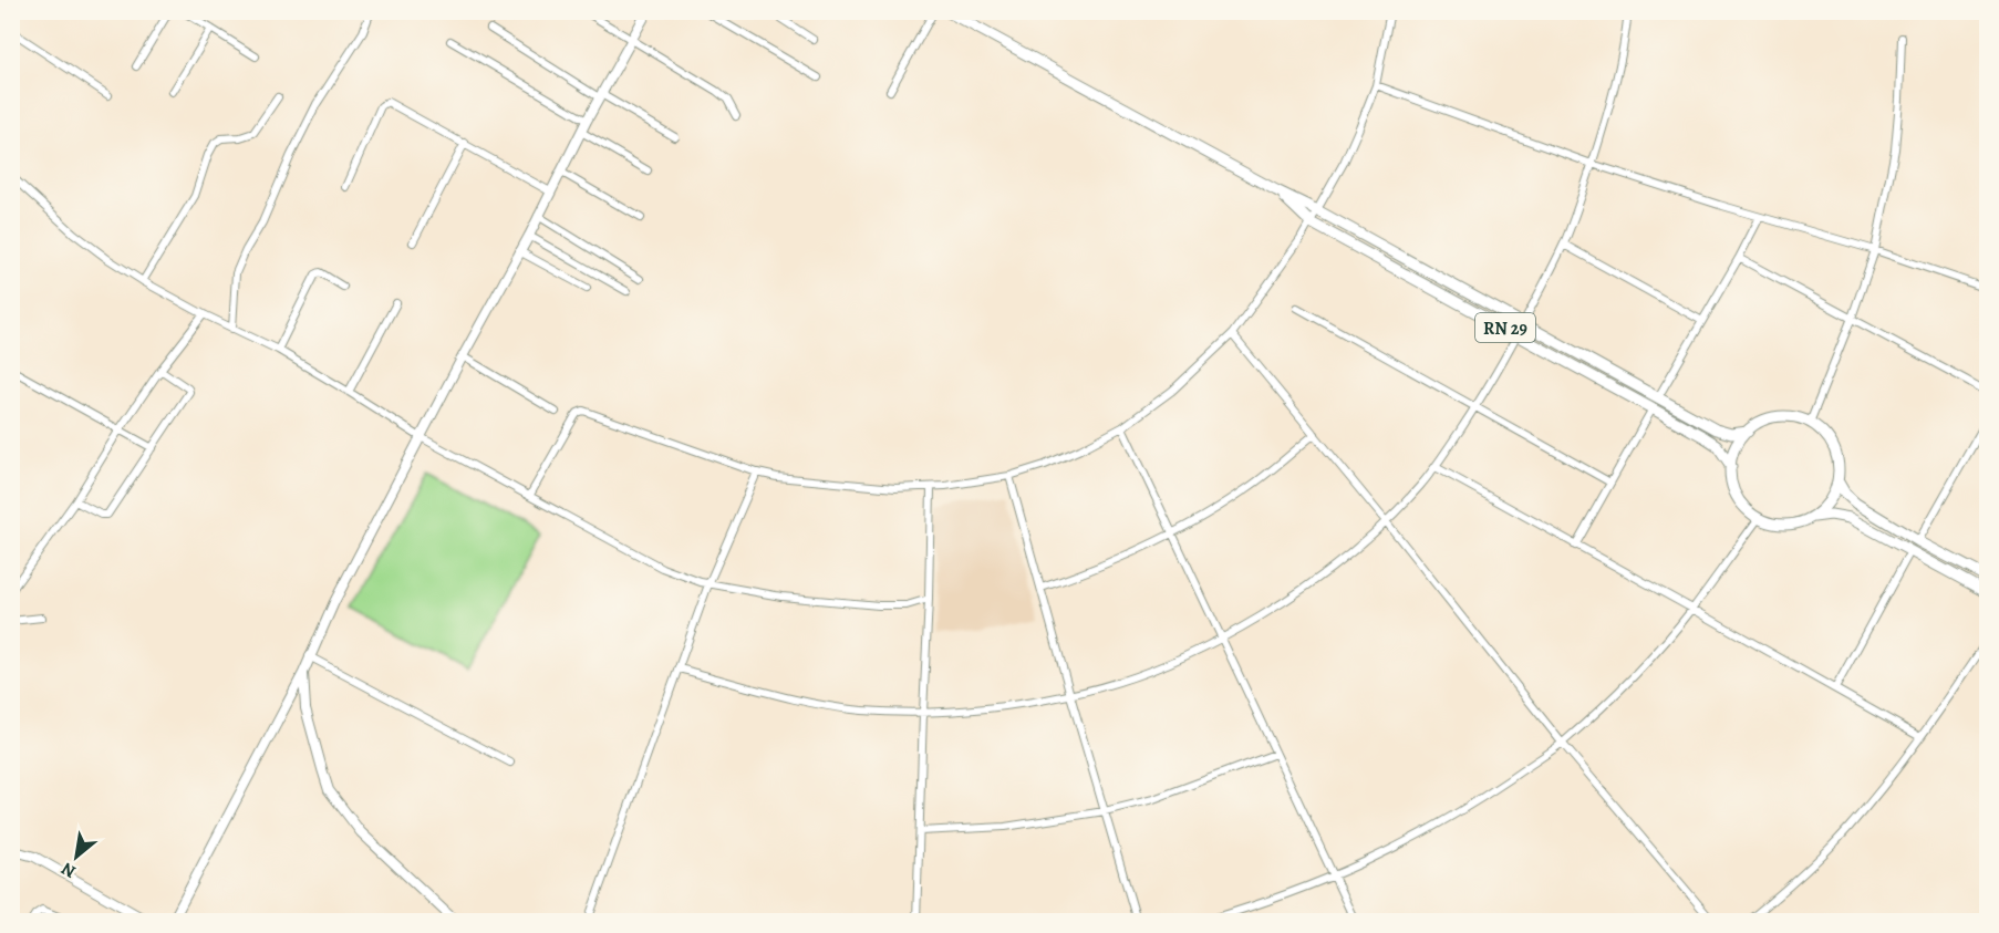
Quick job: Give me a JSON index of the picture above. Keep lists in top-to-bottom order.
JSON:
{
  "streets": {
    "main road": ["RN 29"]
  },
  "north": "bottom left"
}
